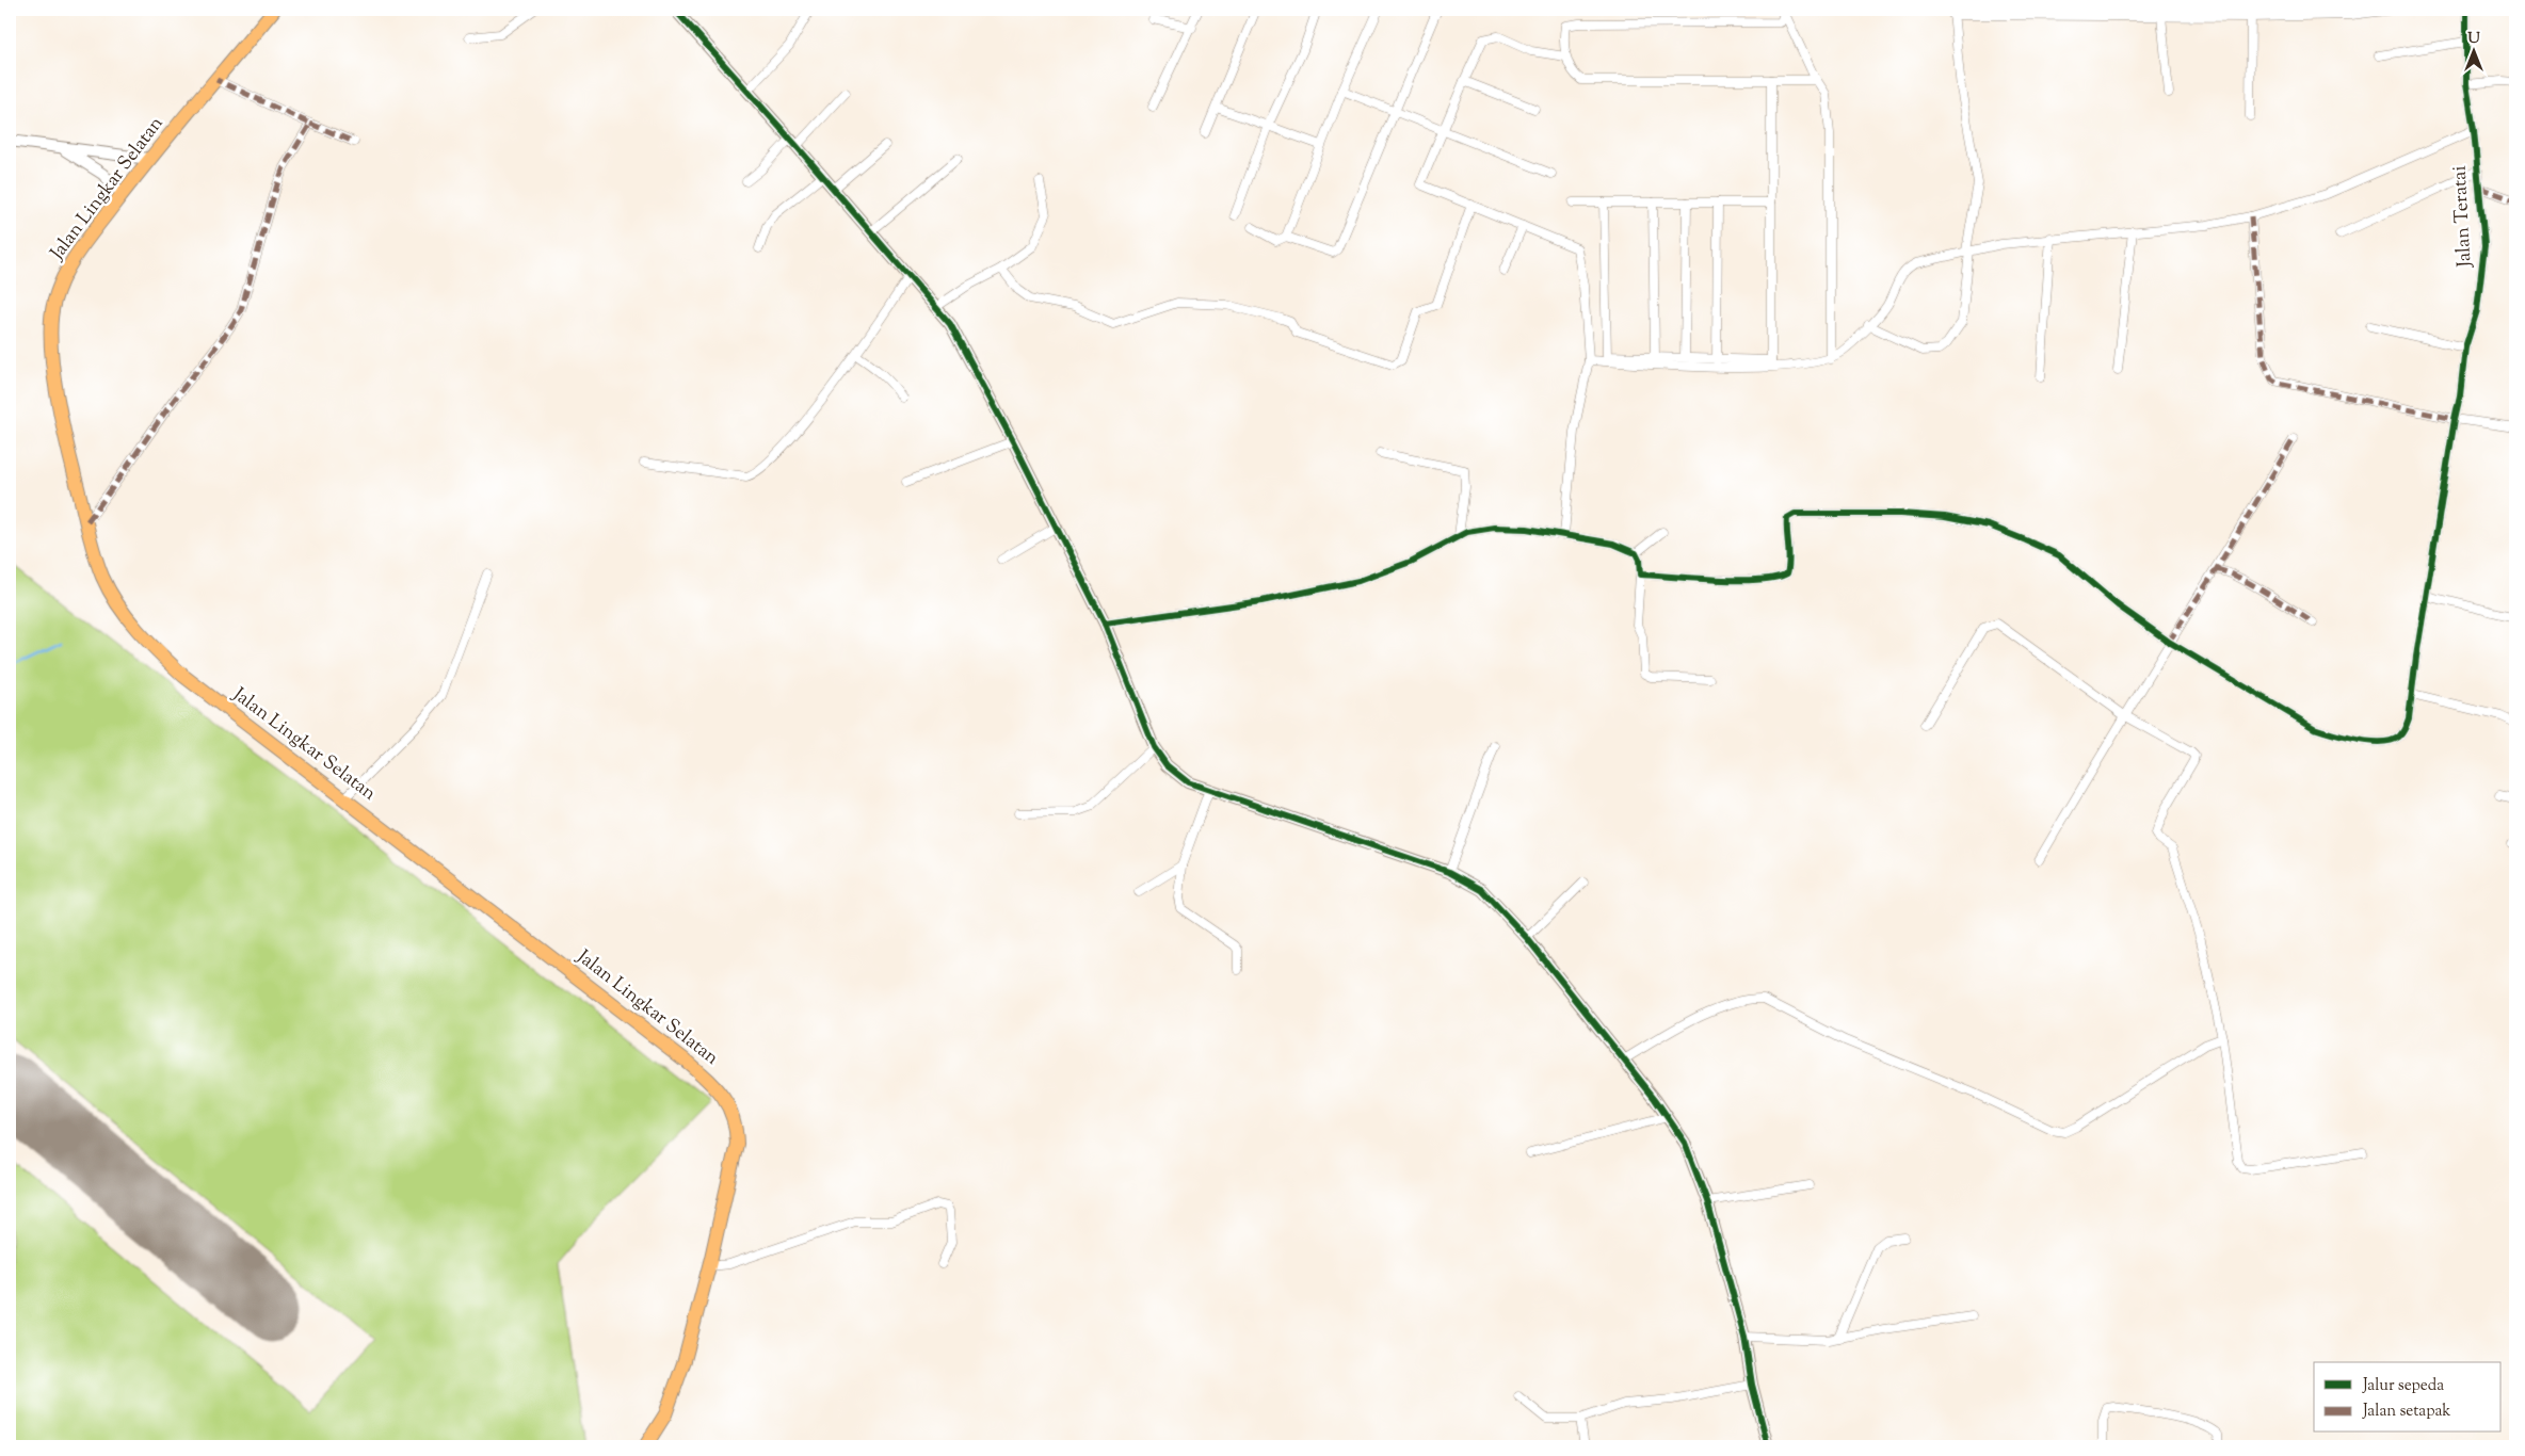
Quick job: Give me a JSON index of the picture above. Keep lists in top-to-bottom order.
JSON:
{
  "streets": {
    "highway": ["Jalan Lingkar Selatan"],
    "street": ["Jalan Teratai"]
  },
  "legend": ["Jalur sepeda", "Jalan setapak"],
  "north": "top"
}
